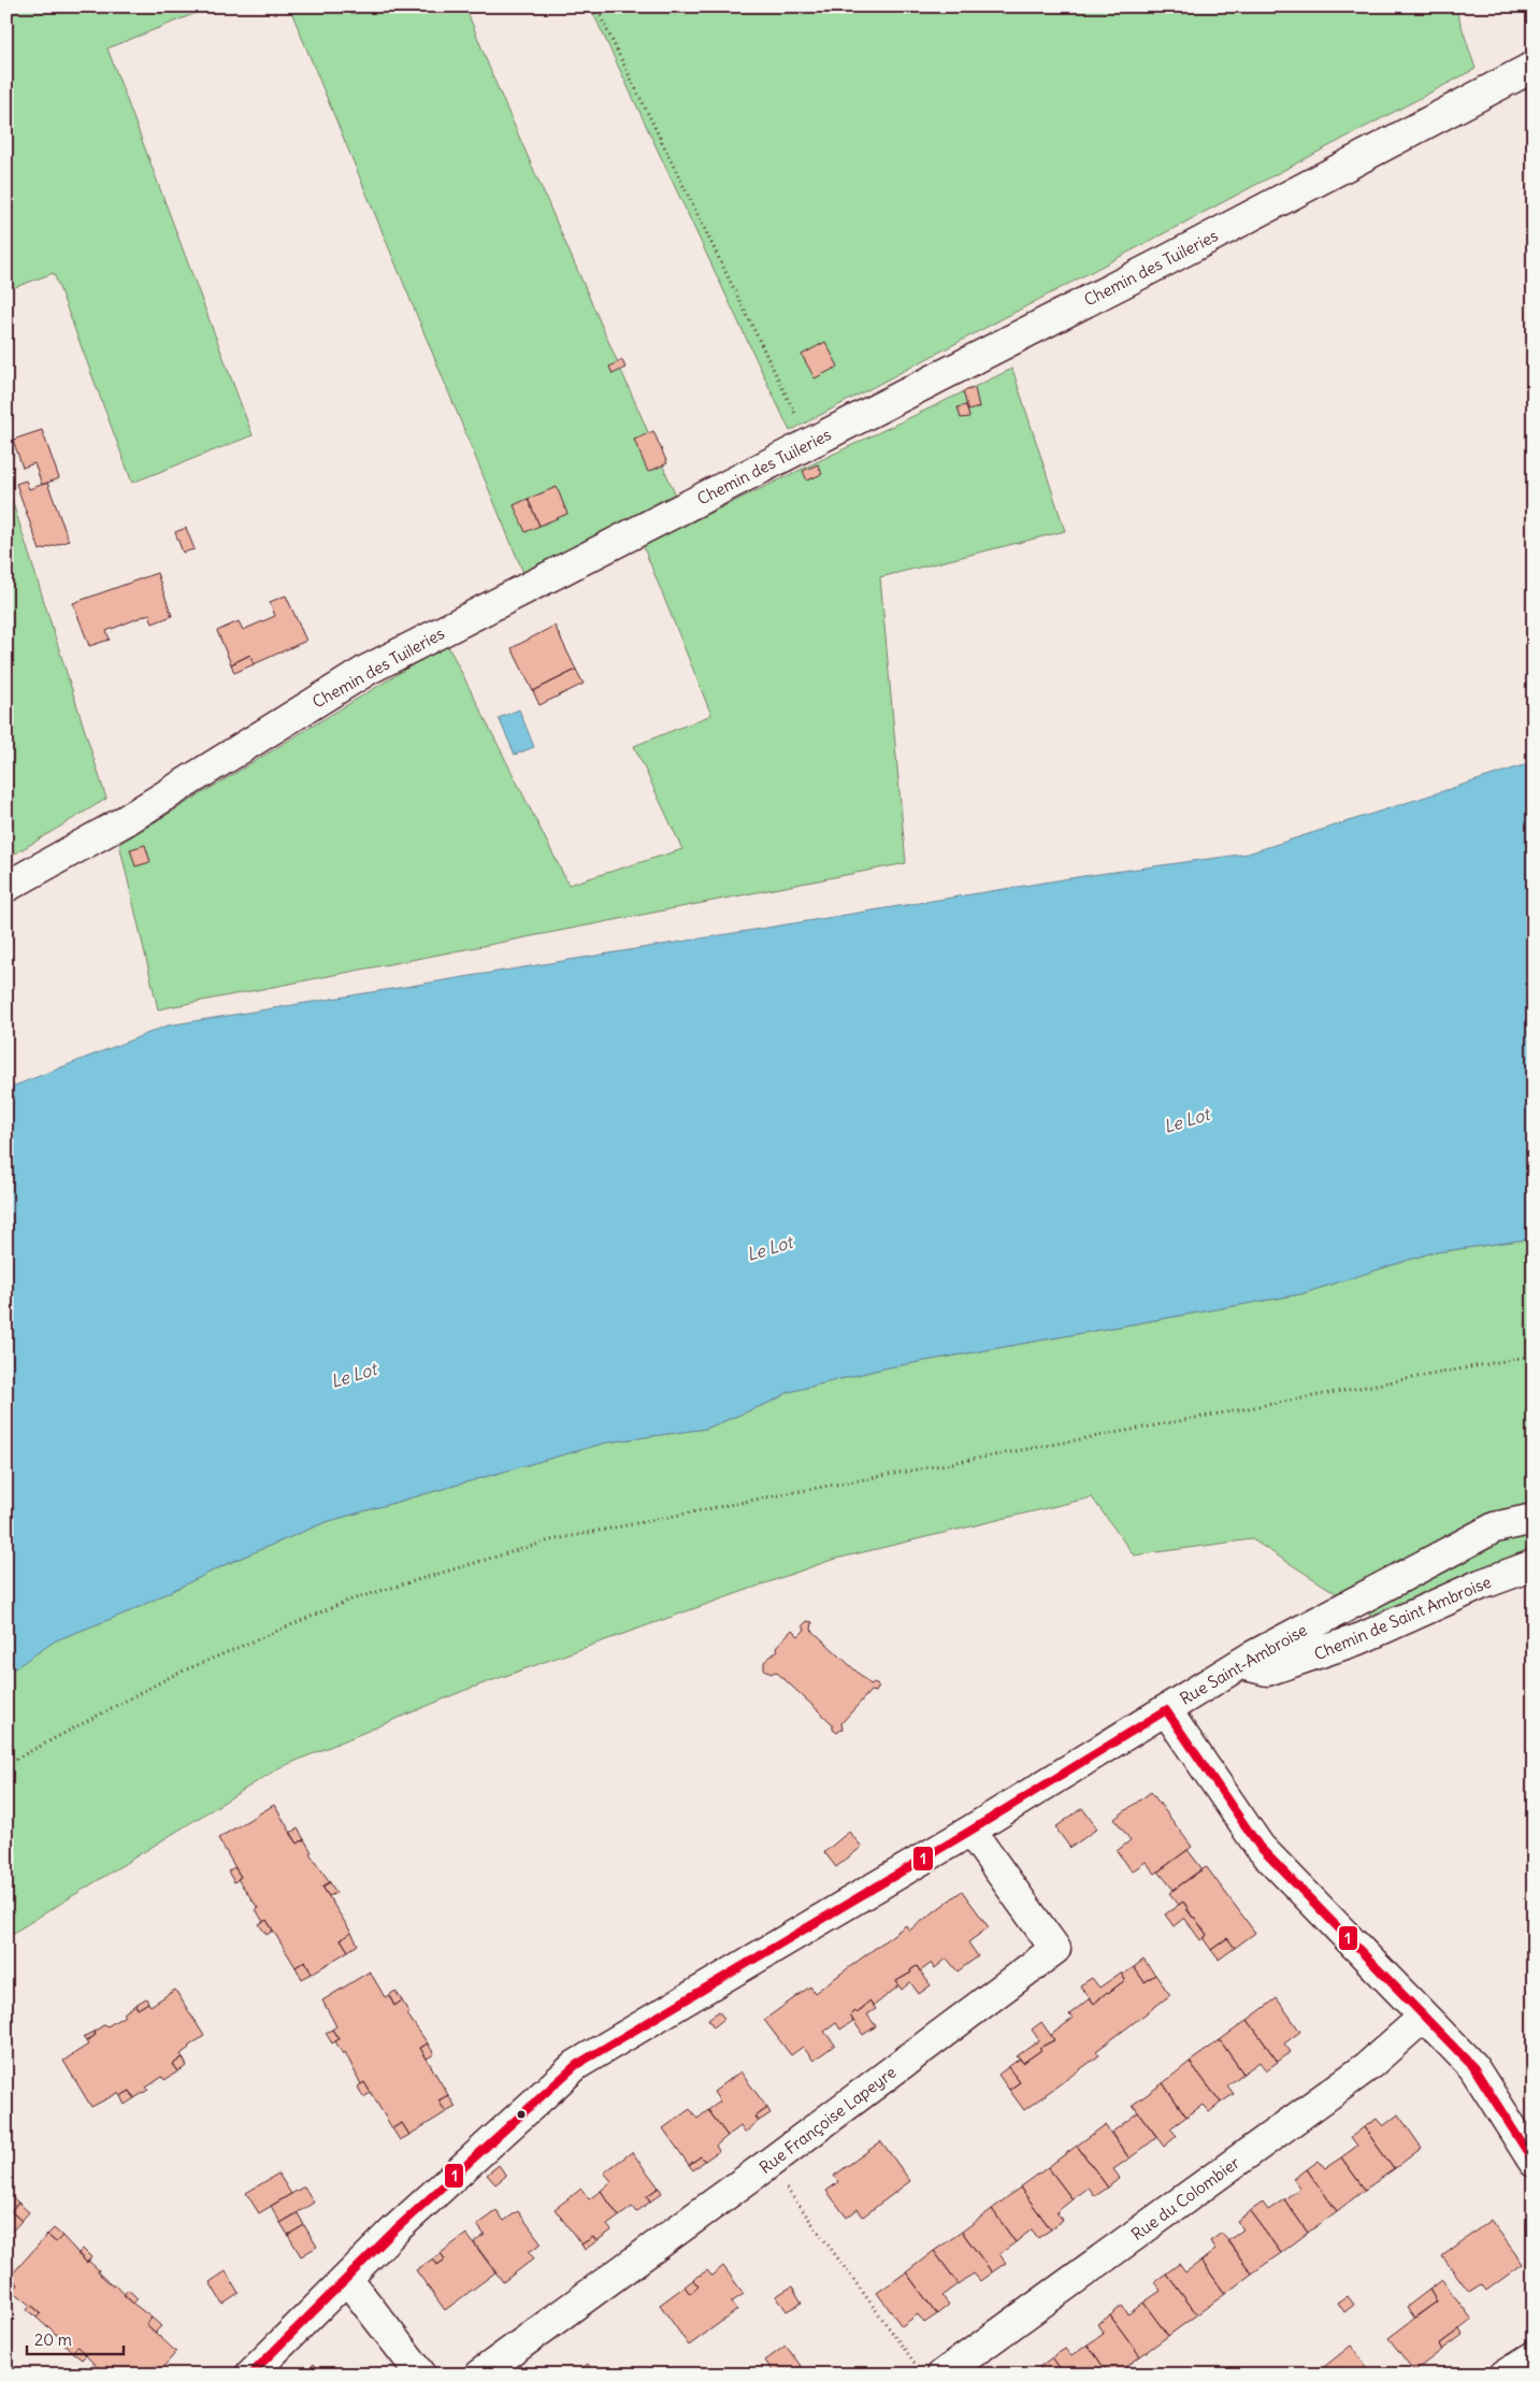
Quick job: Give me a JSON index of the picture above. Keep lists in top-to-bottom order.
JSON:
{
  "streets": {
    "street": [
      "Chemin des Tuileries",
      "Chemin de Saint Ambroise",
      "Rue Saint-Ambroise",
      "Rue Françoise Lapeyre",
      "Rue du Colombier"
    ]
  },
  "crossings": [
    ["Chemin de Saint Ambroise", "Rue Saint-Ambroise"],
    ["Rue Saint-Ambroise", "Rue Françoise Lapeyre"]
  ],
  "water": ["Le Lot"],
  "lines": ["transit line 1"],
  "scale_bar": "20 m"
}
